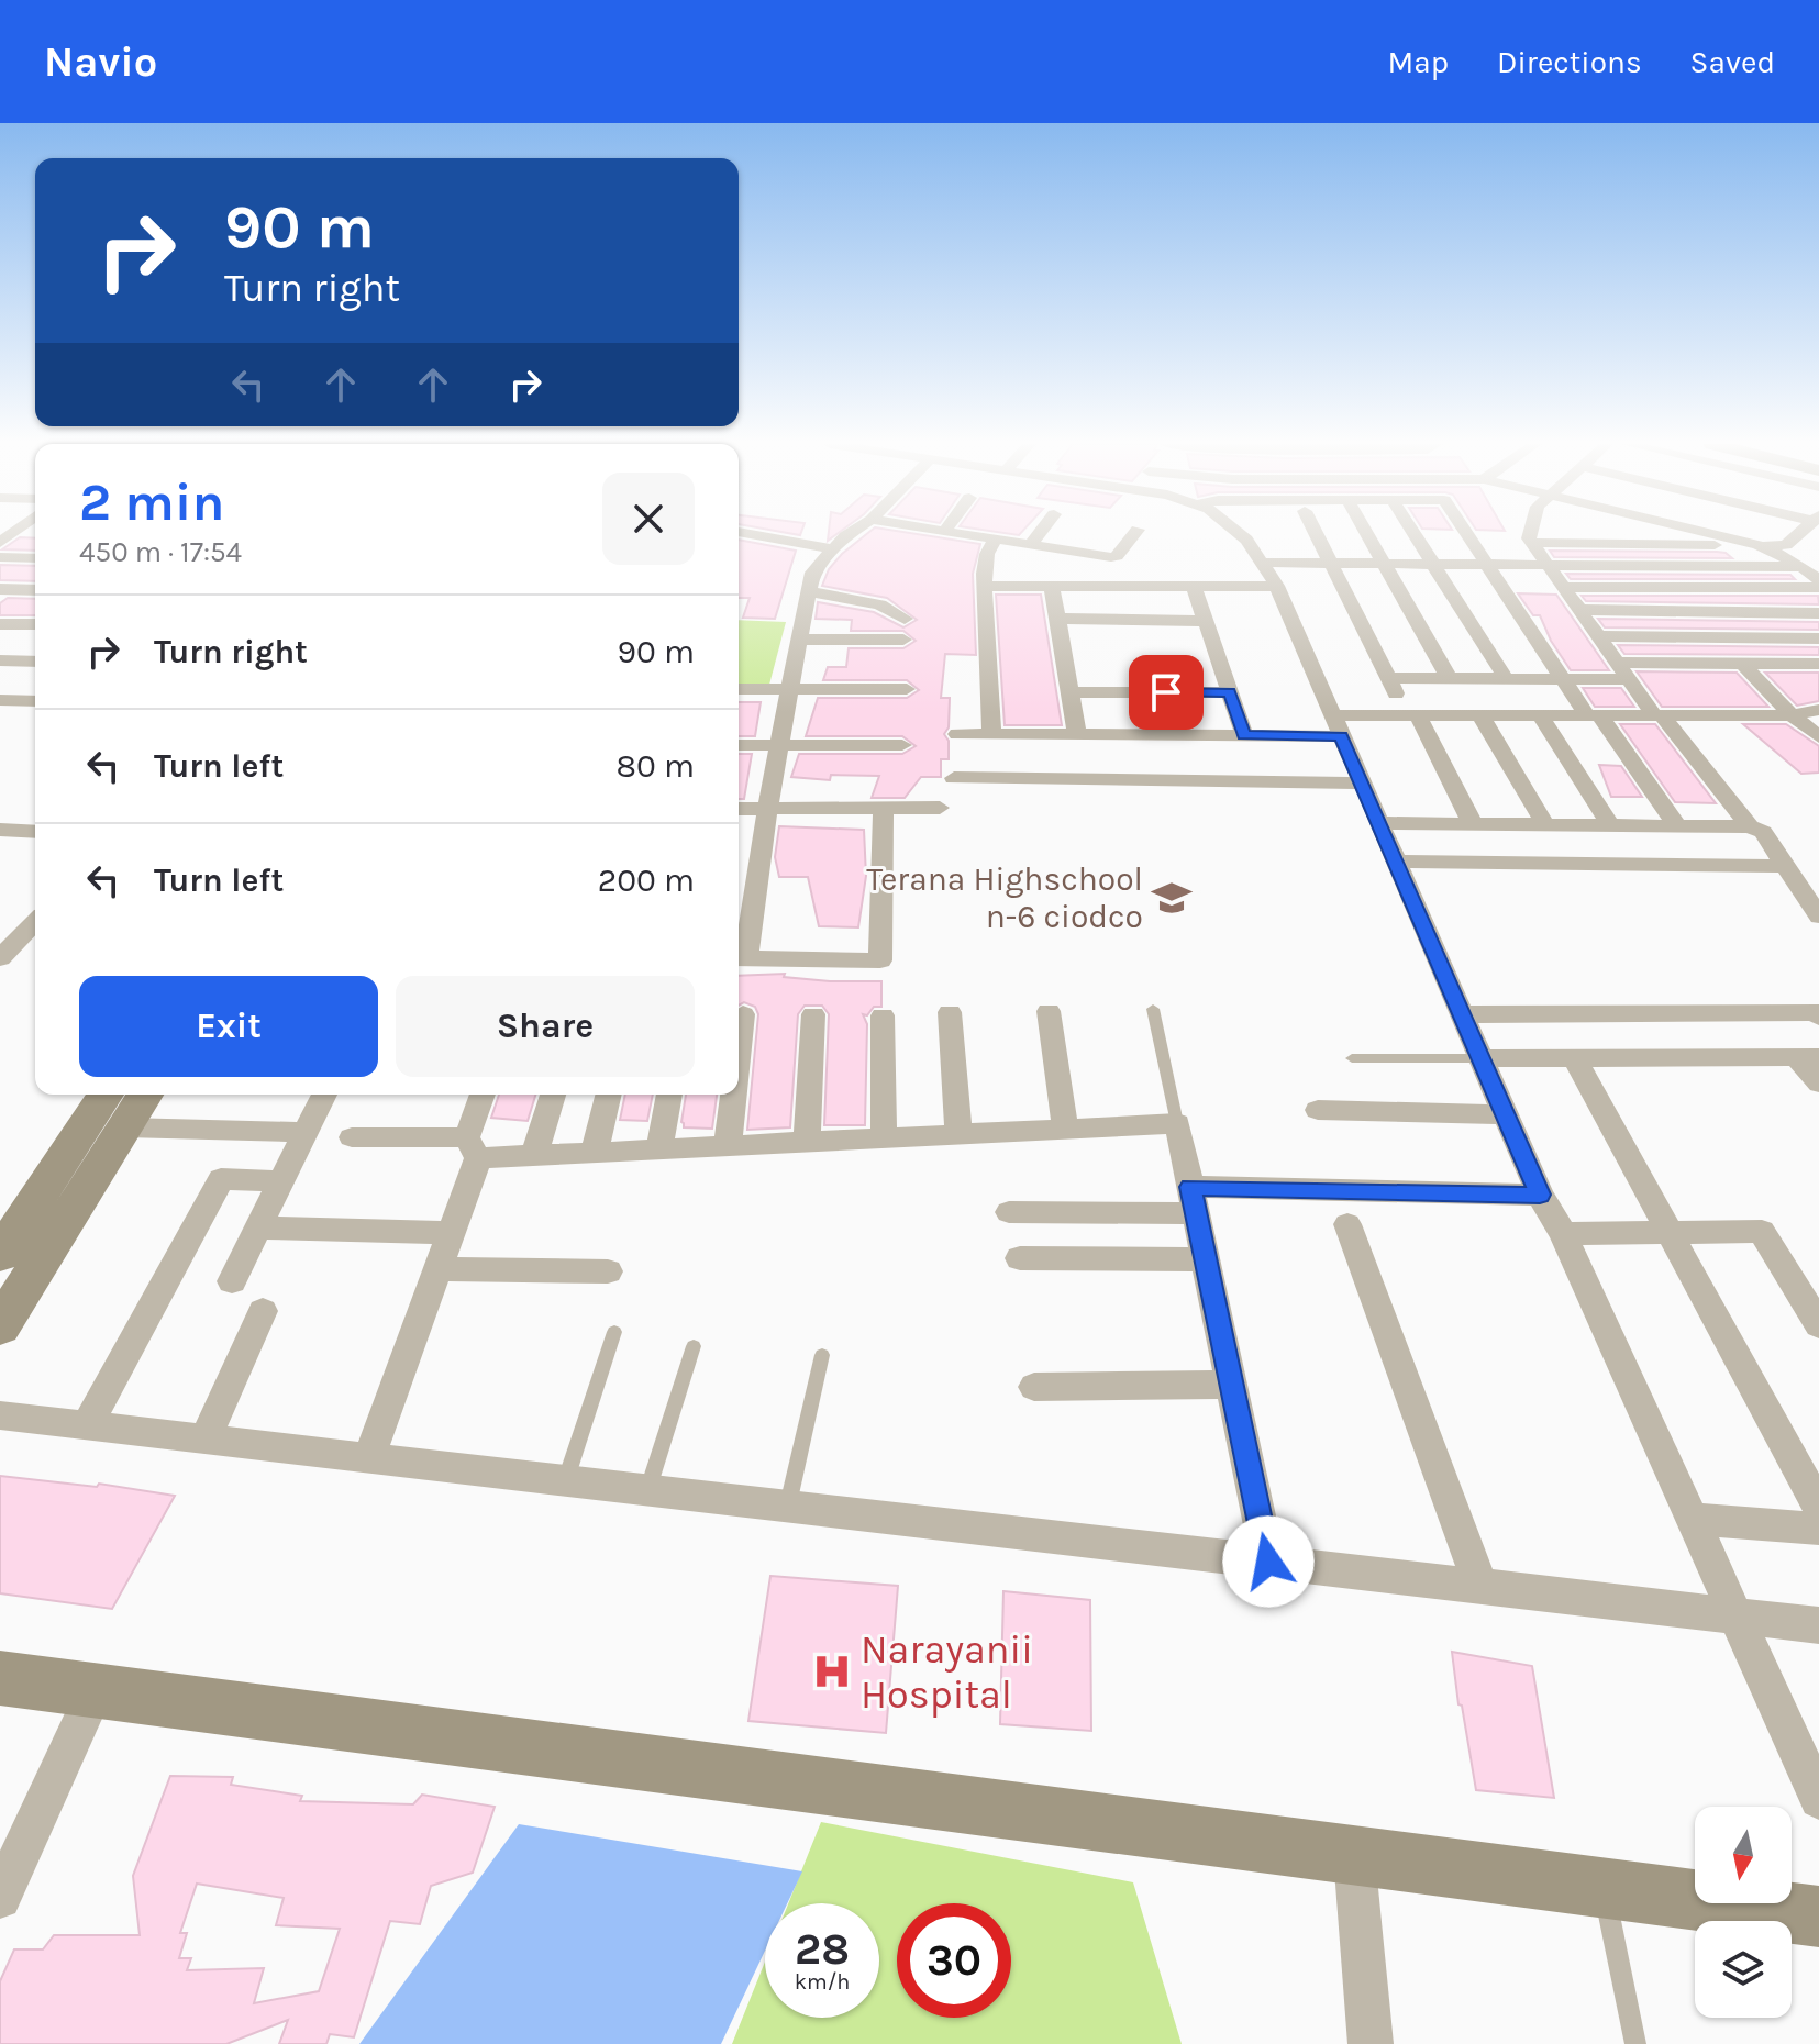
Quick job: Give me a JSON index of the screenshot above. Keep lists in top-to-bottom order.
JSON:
{
  "places": {
    "school or university": ["Terana Highschool n-6 ciodco"],
    "hospital": ["Narayanii Hospital"]
  },
  "north": "bottom",
  "page": {
    "header": "Navio",
    "nav": ["Map", "Directions", "Saved"],
    "turn": ["90 m", "Turn right"],
    "heading": ["2 min", "450 m · 17:54"],
    "list": [
      {
        "name": "Turn right",
        "value": "90 m"
      },
      {
        "name": "Turn left",
        "value": "80 m"
      },
      {
        "name": "Turn left",
        "value": "200 m"
      }
    ],
    "buttons": ["Exit", "Share"],
    "speed": "28 km/h",
    "limit": "30"
  }
}
